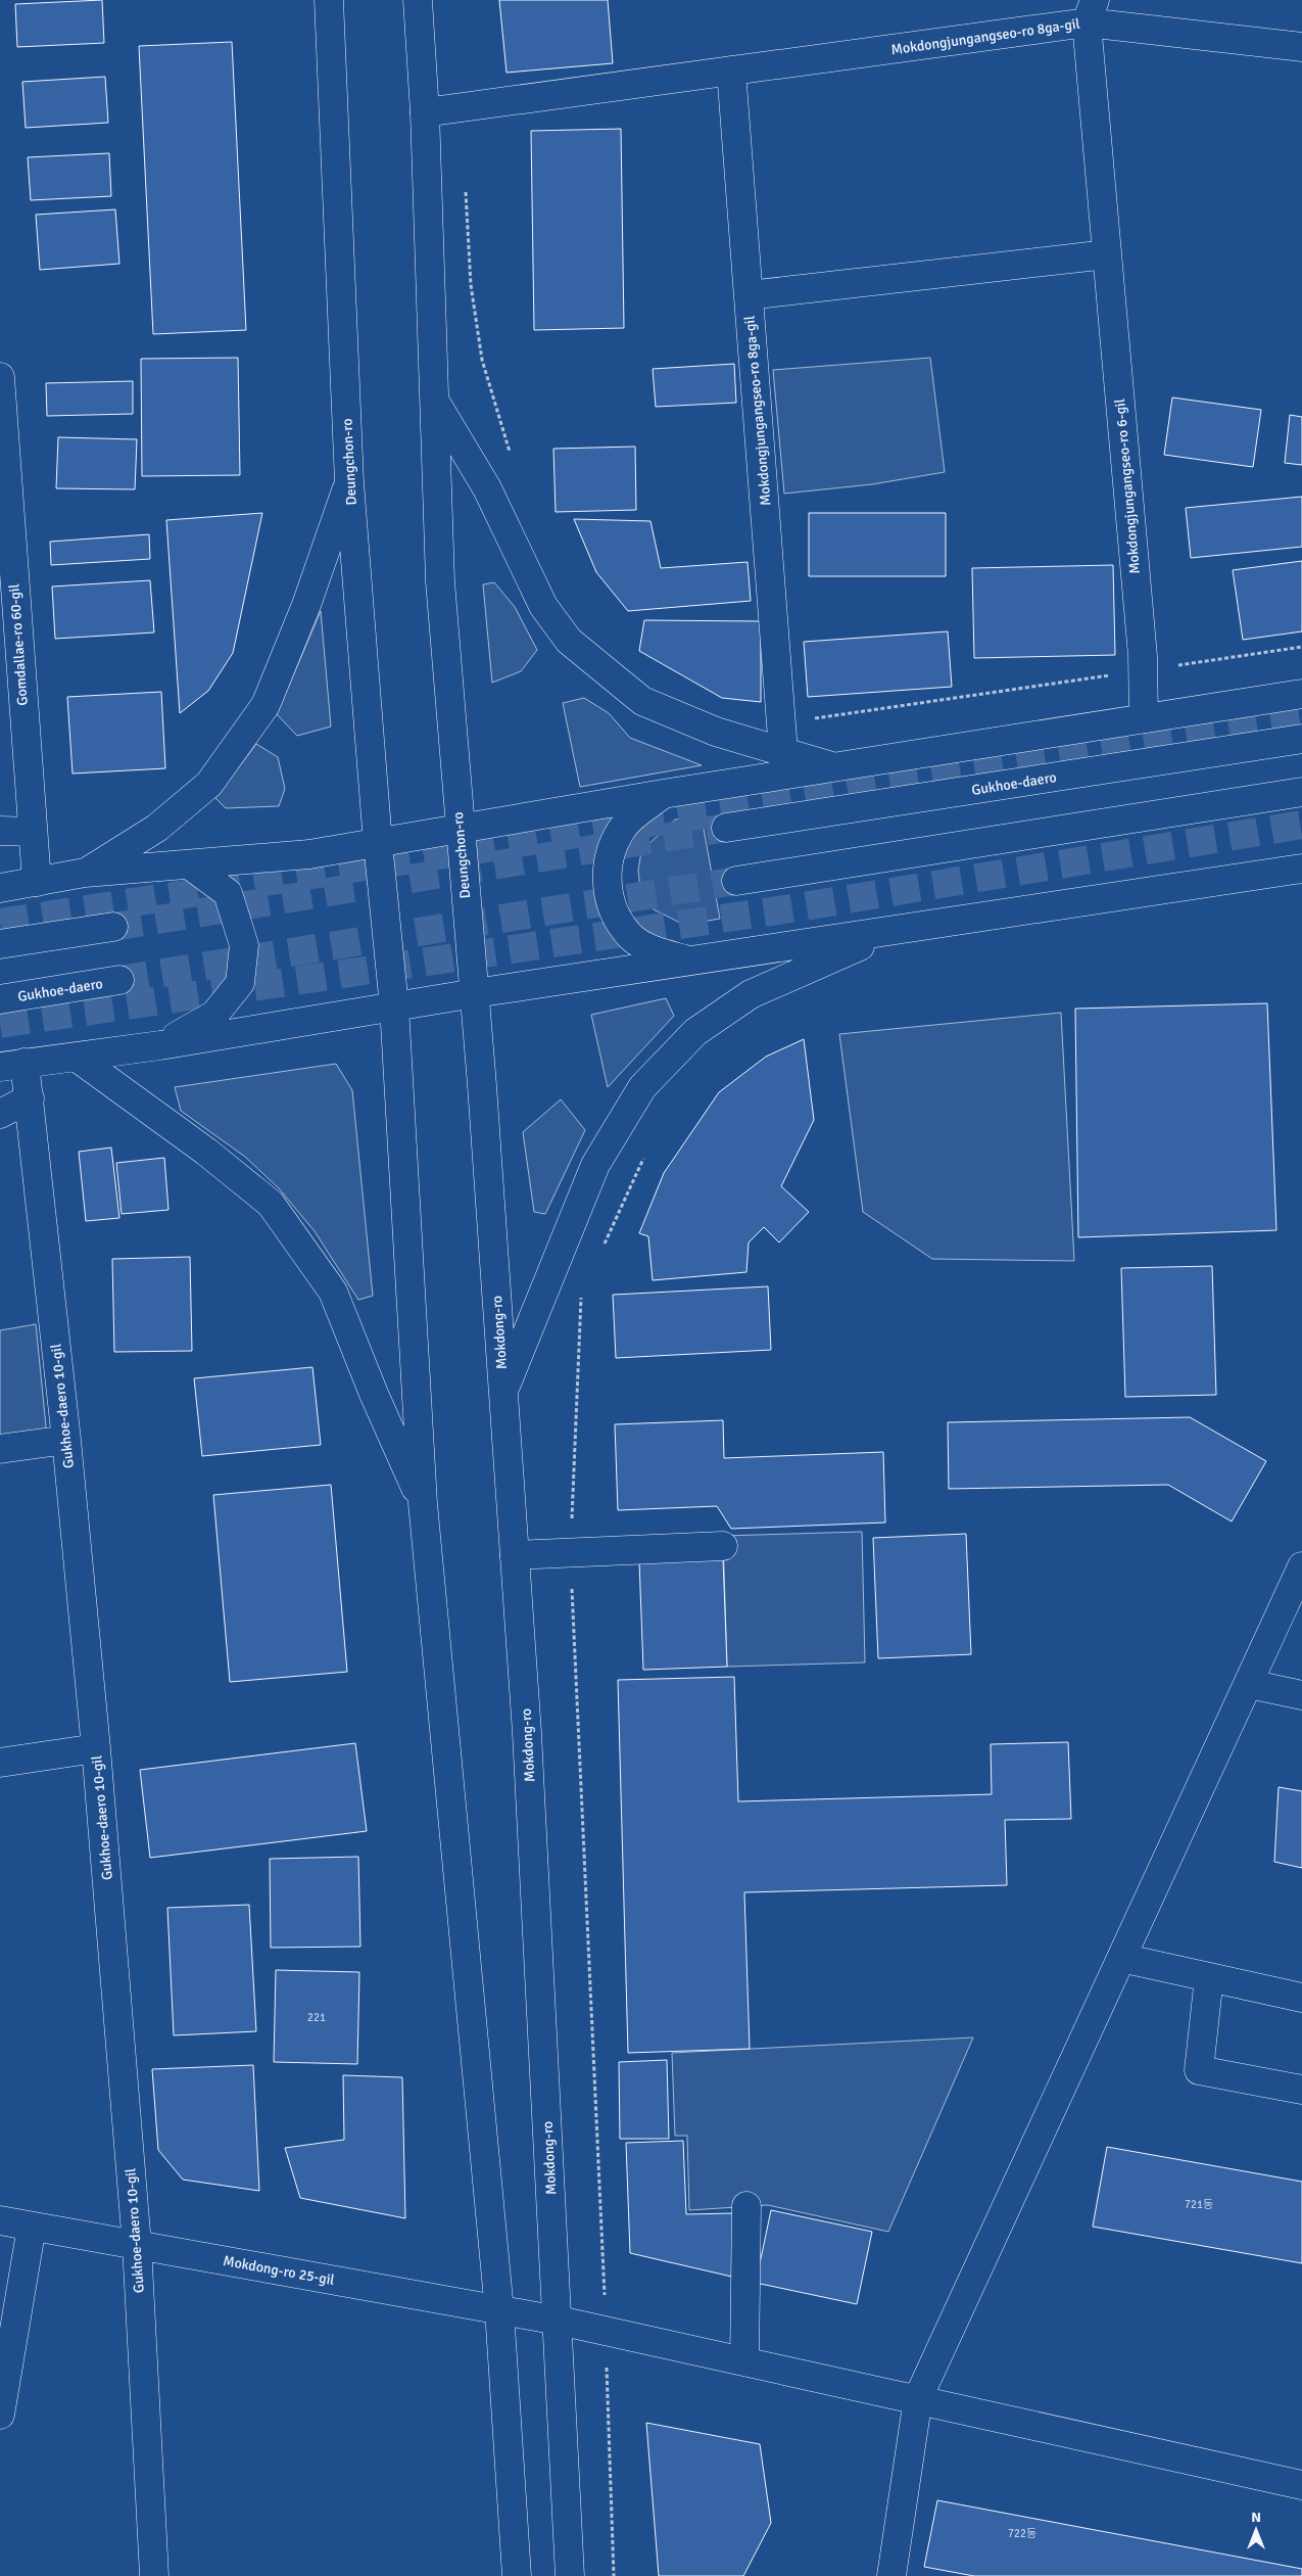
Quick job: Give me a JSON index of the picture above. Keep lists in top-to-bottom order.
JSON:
{
  "streets": {
    "main road": [
      "Mokdongjungangseo-ro 8ga-gil",
      "Deungchon-ro",
      "Mokdongjungangseo-ro 6-gil",
      "Gomdallae-ro 60-gil",
      "Gukhoe-daero",
      "Mokdong-ro",
      "Gukhoe-daero 10-gil",
      "Mokdong-ro 25-gil"
    ]
  },
  "crossings": [
    ["Mokdongjungangseo-ro 8ga-gil", "Deungchon-ro"],
    ["Mokdongjungangseo-ro 8ga-gil", "Mokdongjungangseo-ro 6-gil"],
    ["Deungchon-ro", "Mokdong-ro"],
    ["Mokdong-ro", "Mokdong-ro 25-gil"],
    ["Gukhoe-daero 10-gil", "Mokdong-ro 25-gil"]
  ],
  "house_numbers": ["221", "721동", "722동"],
  "north": "top"
}
